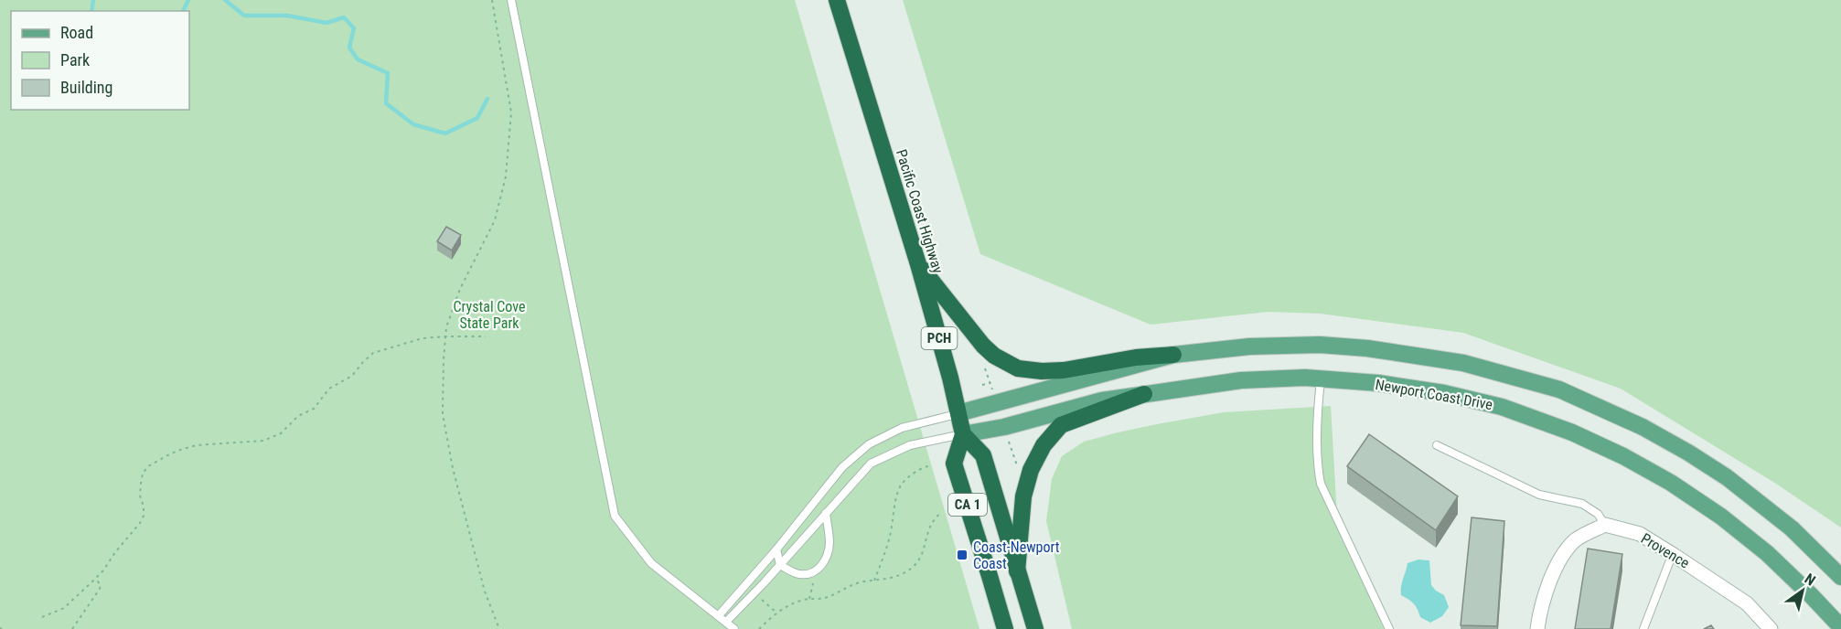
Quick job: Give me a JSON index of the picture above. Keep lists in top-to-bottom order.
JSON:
{
  "streets": {
    "highway": ["Pacific Coast Highway", "PCH", "CA 1"],
    "main road": ["Newport Coast Drive"],
    "street": ["Provence"]
  },
  "crossings": [
    ["Pacific Coast Highway", "Newport Coast Drive"],
    ["Pacific Coast Highway", "CA 1"],
    ["Newport Coast Drive", "CA 1"]
  ],
  "parks": ["Crystal Cove State Park"],
  "places": {
    "transit": ["Coast-Newport Coast"]
  },
  "legend": ["Road", "Park", "Building"],
  "north": "top right"
}
